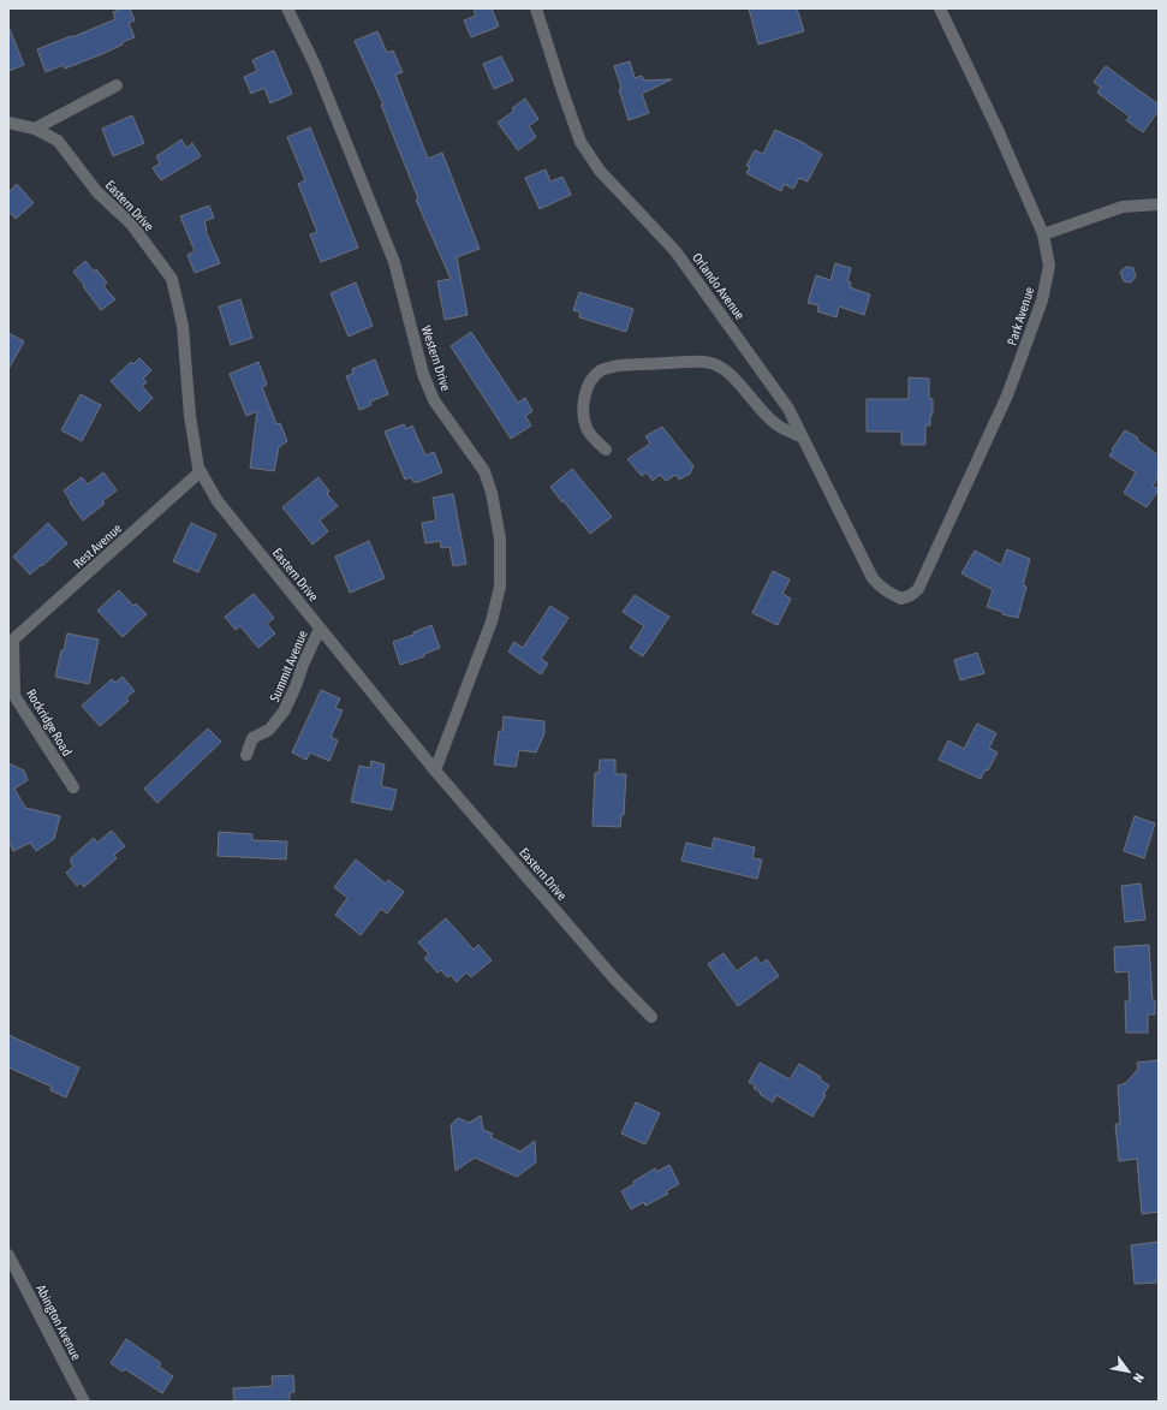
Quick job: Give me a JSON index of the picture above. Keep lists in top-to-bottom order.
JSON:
{
  "streets": {
    "street": [
      "Eastern Drive",
      "Orlando Avenue",
      "Park Avenue",
      "Western Drive",
      "Rest Avenue",
      "Summit Avenue",
      "Rockridge Road",
      "Abington Avenue"
    ]
  },
  "crossings": [
    ["Eastern Drive", "Western Drive"],
    ["Eastern Drive", "Rest Avenue"],
    ["Eastern Drive", "Summit Avenue"],
    ["Orlando Avenue", "Park Avenue"],
    ["Rest Avenue", "Rockridge Road"]
  ],
  "north": "bottom right"
}
